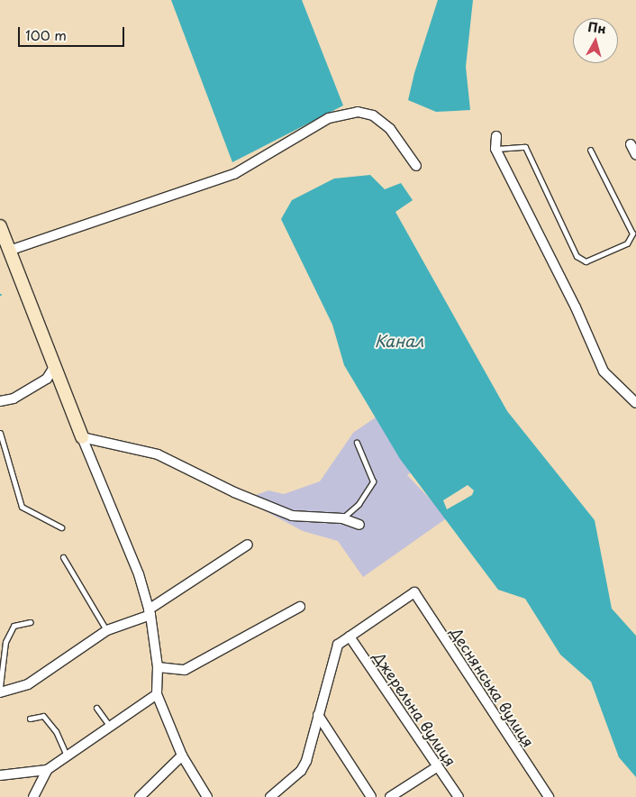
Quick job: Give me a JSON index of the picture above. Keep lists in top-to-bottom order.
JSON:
{
  "streets": {
    "street": ["Деснянська вулиця", "Джерельна вулиця"]
  },
  "crossings": [
    ["Деснянська вулиця", "Джерельна вулиця"]
  ],
  "water": ["Канал"],
  "scale_bar": "100 m",
  "north": "top"
}
